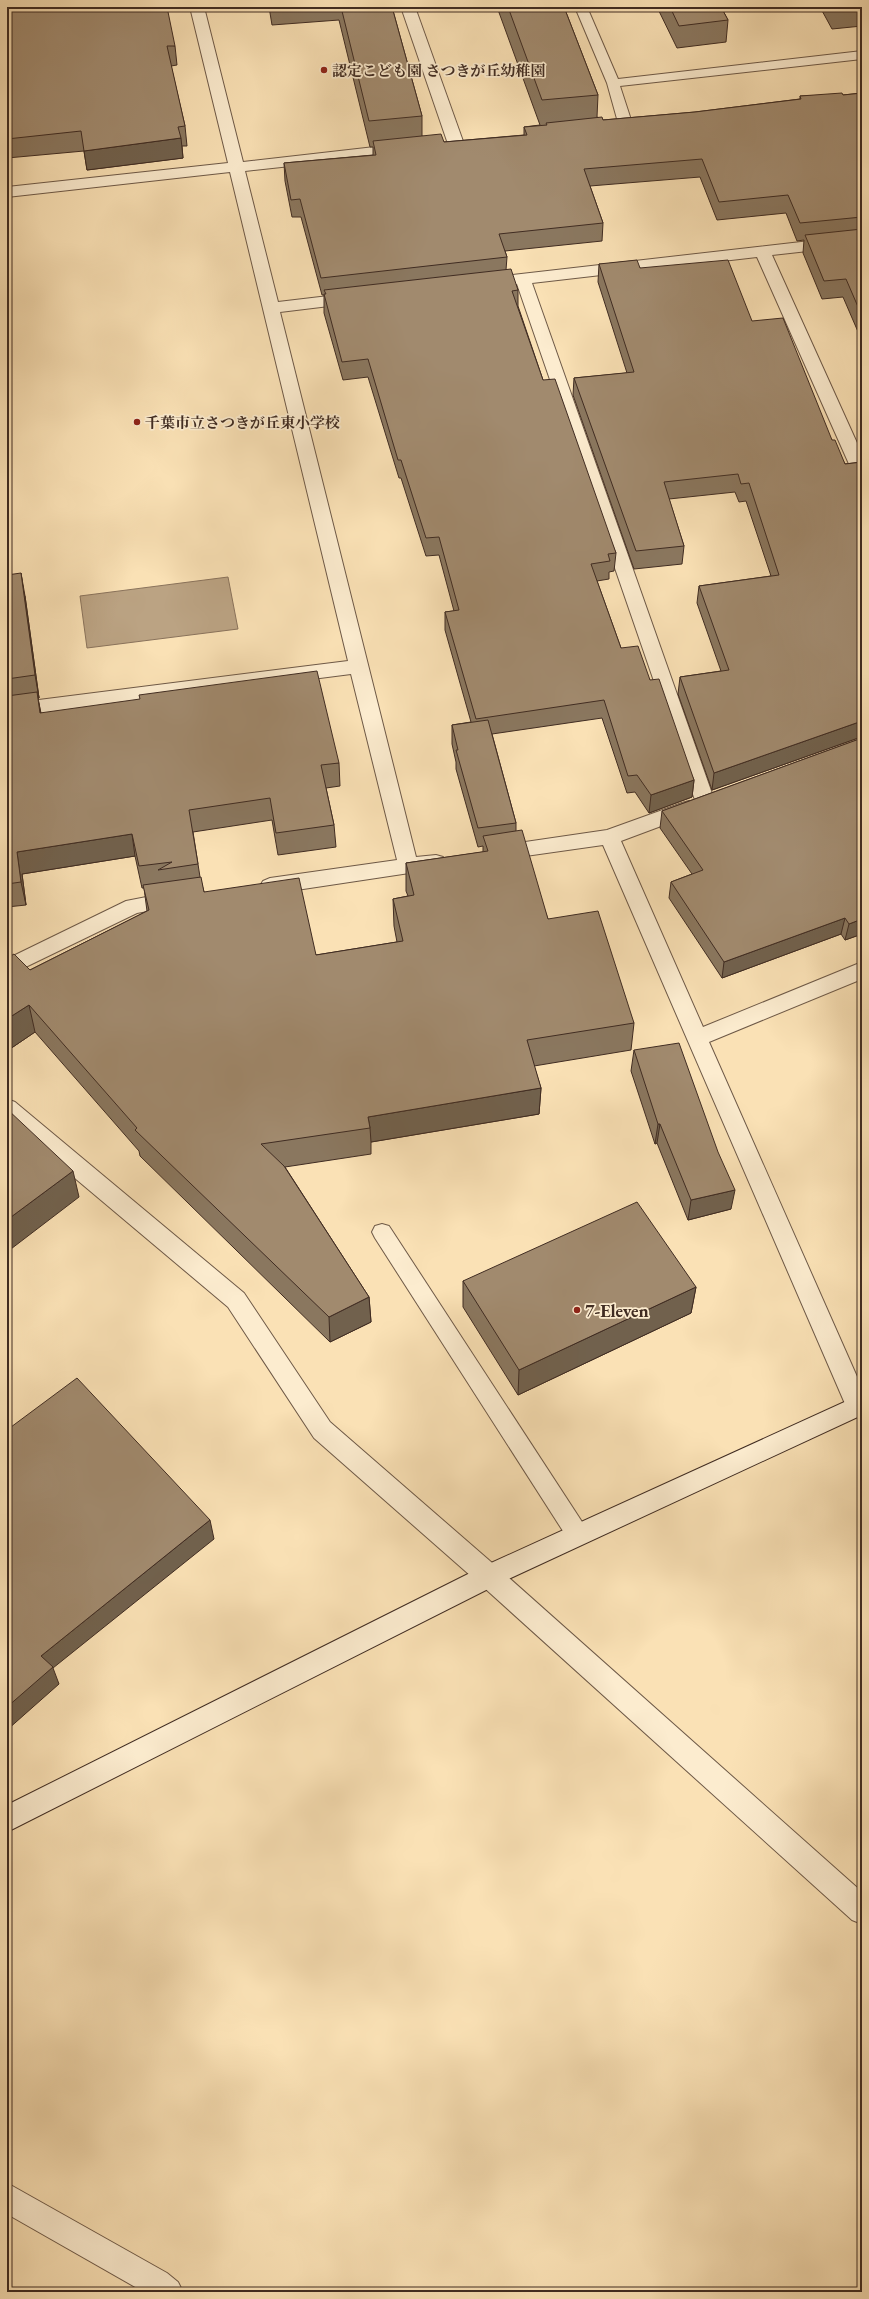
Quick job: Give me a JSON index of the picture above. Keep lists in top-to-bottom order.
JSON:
{
  "places": ["認定こども園 さつきが丘幼稚園", "千葉市立さつきが丘東小学校", "7-Eleven"]
}
